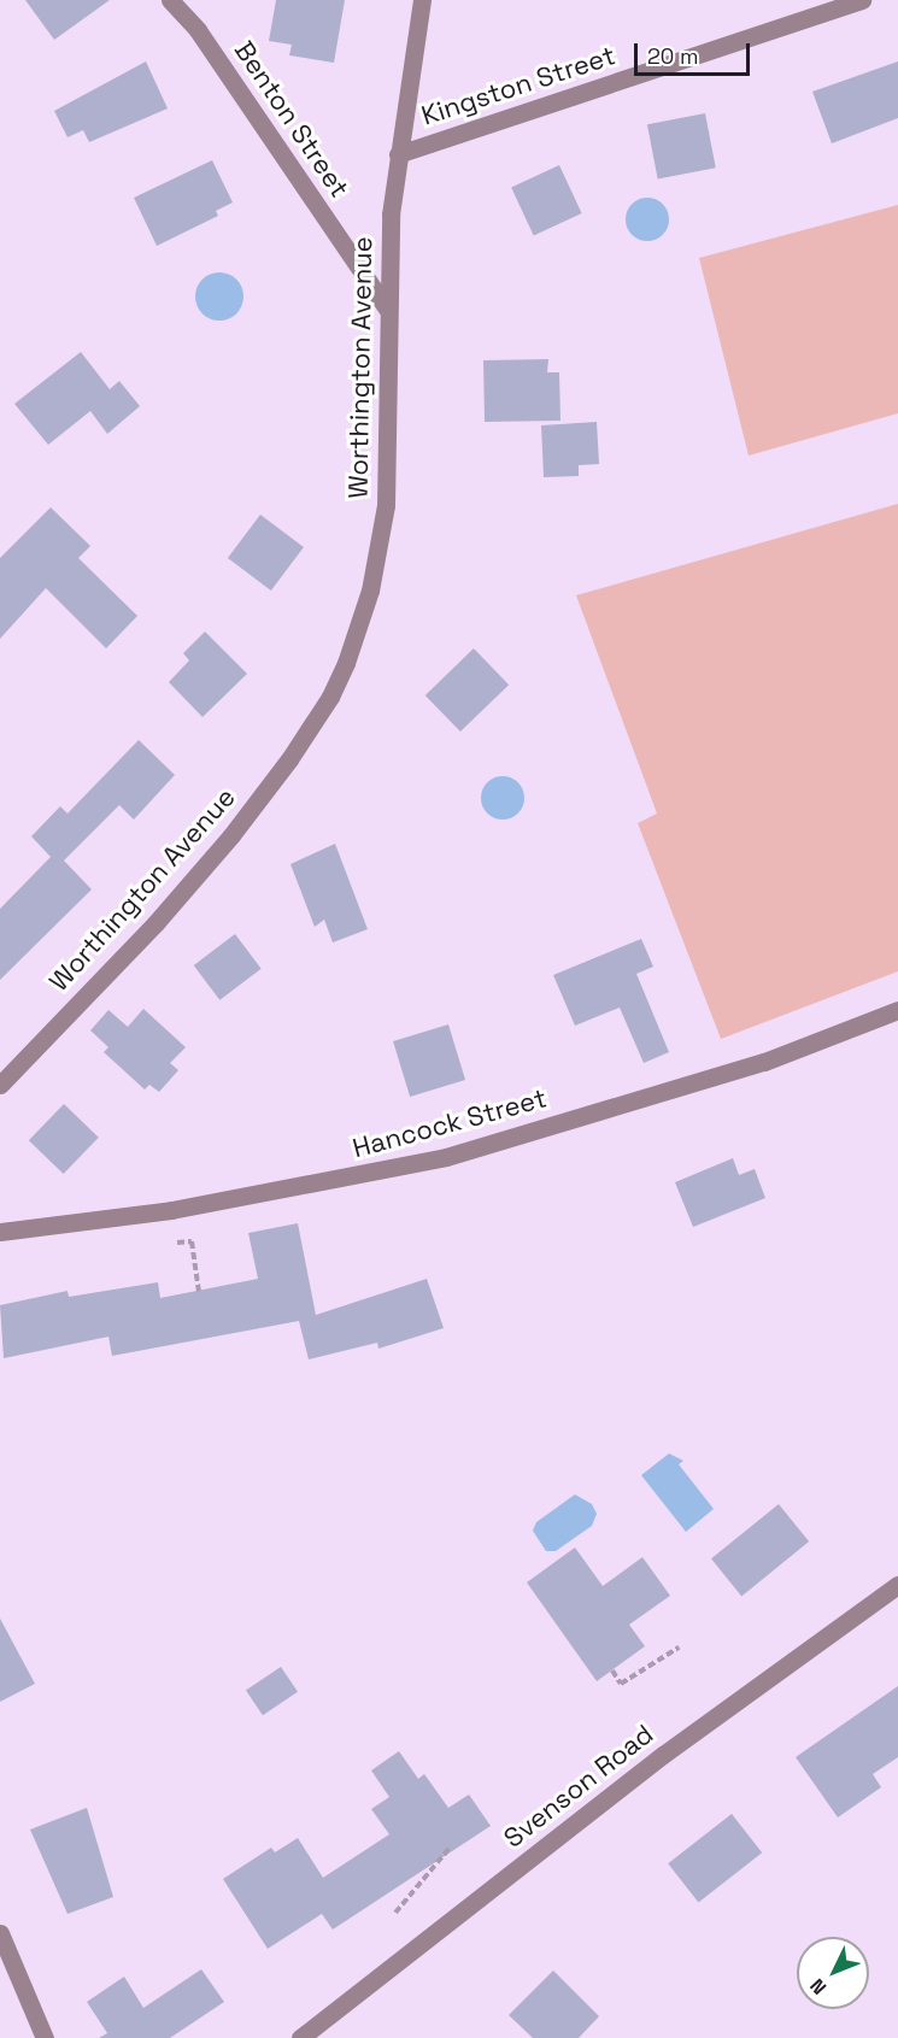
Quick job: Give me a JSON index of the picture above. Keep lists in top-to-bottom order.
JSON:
{
  "streets": {
    "street": [
      "Kingston Street",
      "Benton Street",
      "Worthington Avenue",
      "Hancock Street",
      "Svenson Road"
    ]
  },
  "crossings": [
    ["Kingston Street", "Worthington Avenue"],
    ["Benton Street", "Worthington Avenue"]
  ],
  "scale_bar": "20 m",
  "north": "bottom left"
}
